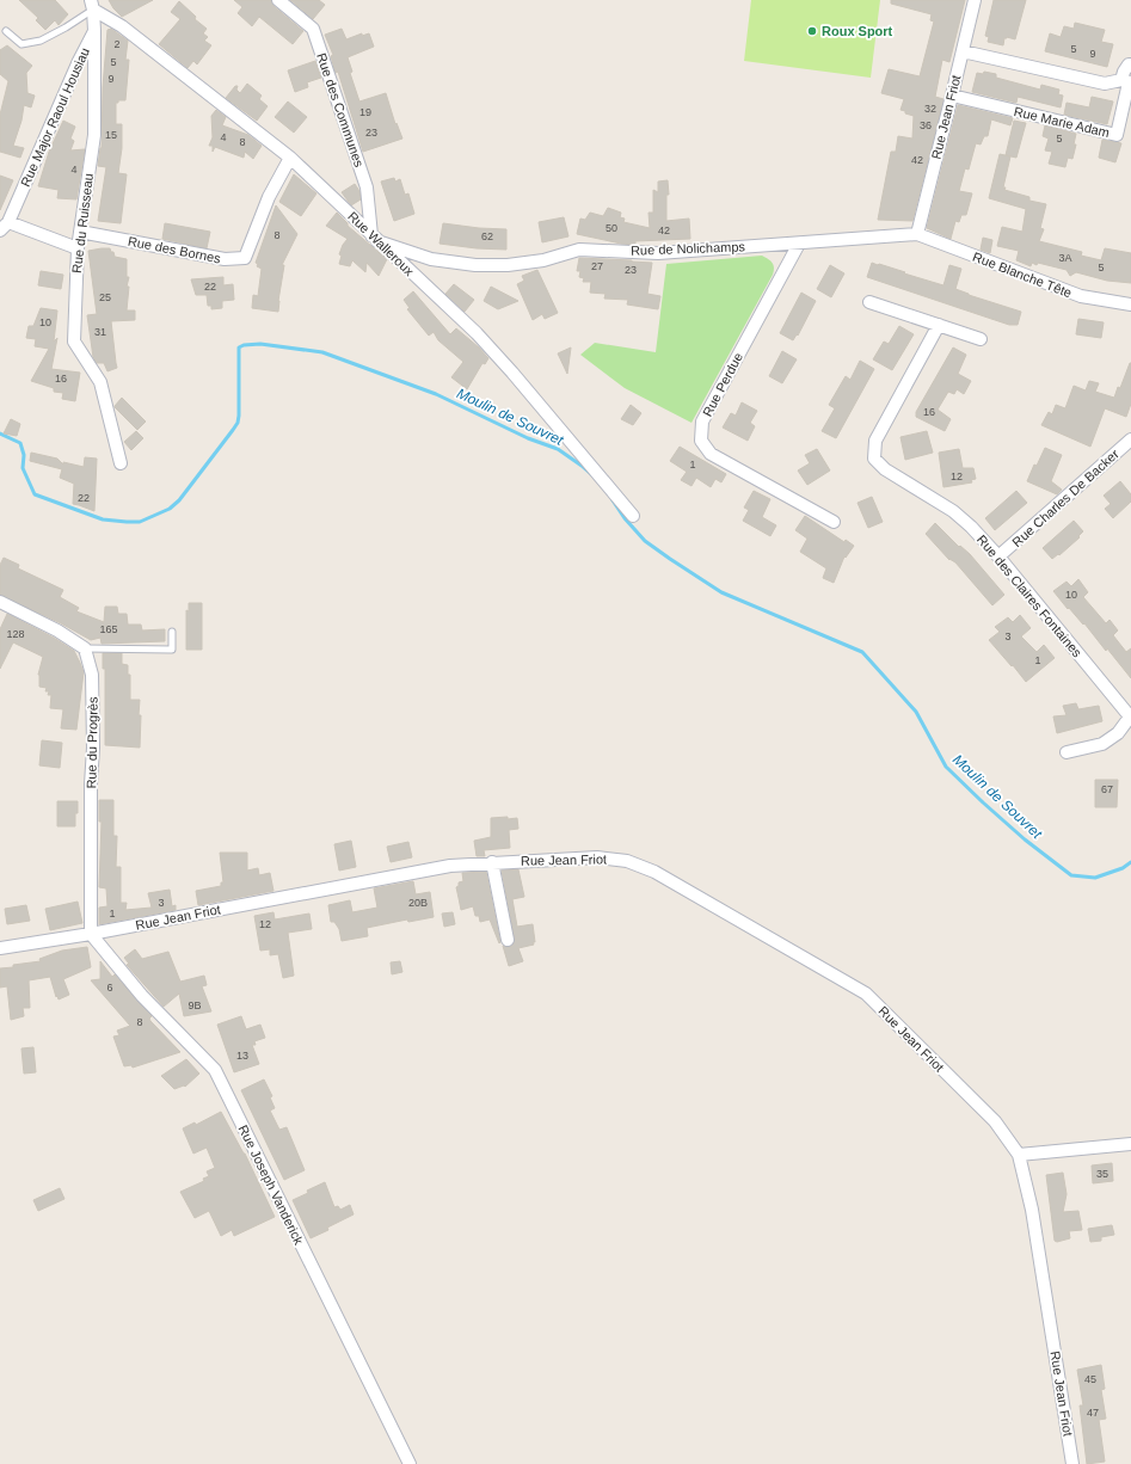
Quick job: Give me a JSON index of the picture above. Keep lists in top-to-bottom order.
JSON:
{
  "streets": {
    "street": [
      "Rue des Communes",
      "Rue Major Raoul Housiau",
      "Rue Jean Friot",
      "Rue Marie Adam",
      "Rue du Ruisseau",
      "Rue Walleroux",
      "Rue de Nolichamps",
      "Rue des Bornes",
      "Rue Blanche Tête",
      "Rue Perdue",
      "Rue Charles De Backer",
      "Rue des Claires Fontaines",
      "Rue du Progrès",
      "Rue Joseph Vanderick"
    ]
  },
  "crossings": [
    ["Rue des Communes", "Rue Walleroux"],
    ["Rue des Communes", "Rue de Nolichamps"],
    ["Rue Major Raoul Housiau", "Rue du Ruisseau"],
    ["Rue Major Raoul Housiau", "Rue Walleroux"],
    ["Rue Jean Friot", "Rue Marie Adam"],
    ["Rue Jean Friot", "Rue de Nolichamps"],
    ["Rue Jean Friot", "Rue Blanche Tête"],
    ["Rue Jean Friot", "Rue du Progrès"],
    ["Rue Jean Friot", "Rue Joseph Vanderick"],
    ["Rue du Ruisseau", "Rue des Bornes"],
    ["Rue Walleroux", "Rue de Nolichamps"],
    ["Rue Walleroux", "Rue des Bornes"],
    ["Rue de Nolichamps", "Rue Blanche Tête"],
    ["Rue de Nolichamps", "Rue Perdue"],
    ["Rue Charles De Backer", "Rue des Claires Fontaines"],
    ["Rue du Progrès", "Rue Joseph Vanderick"]
  ],
  "water": ["Moulin de Souvret"],
  "places": ["Roux Sport"],
  "house_numbers": [
    "2",
    "5",
    "9",
    "5",
    "9",
    "32",
    "19",
    "36",
    "23",
    "15",
    "4",
    "5",
    "8",
    "42",
    "4",
    "50",
    "42",
    "8",
    "62",
    "3A",
    "27",
    "5",
    "23",
    "22",
    "25",
    "10",
    "31",
    "16",
    "16",
    "1",
    "12",
    "22",
    "10",
    "165",
    "128",
    "3",
    "1",
    "67",
    "3",
    "20B",
    "1",
    "12",
    "6",
    "9B",
    "8",
    "13",
    "35",
    "45",
    "47"
  ]
}
